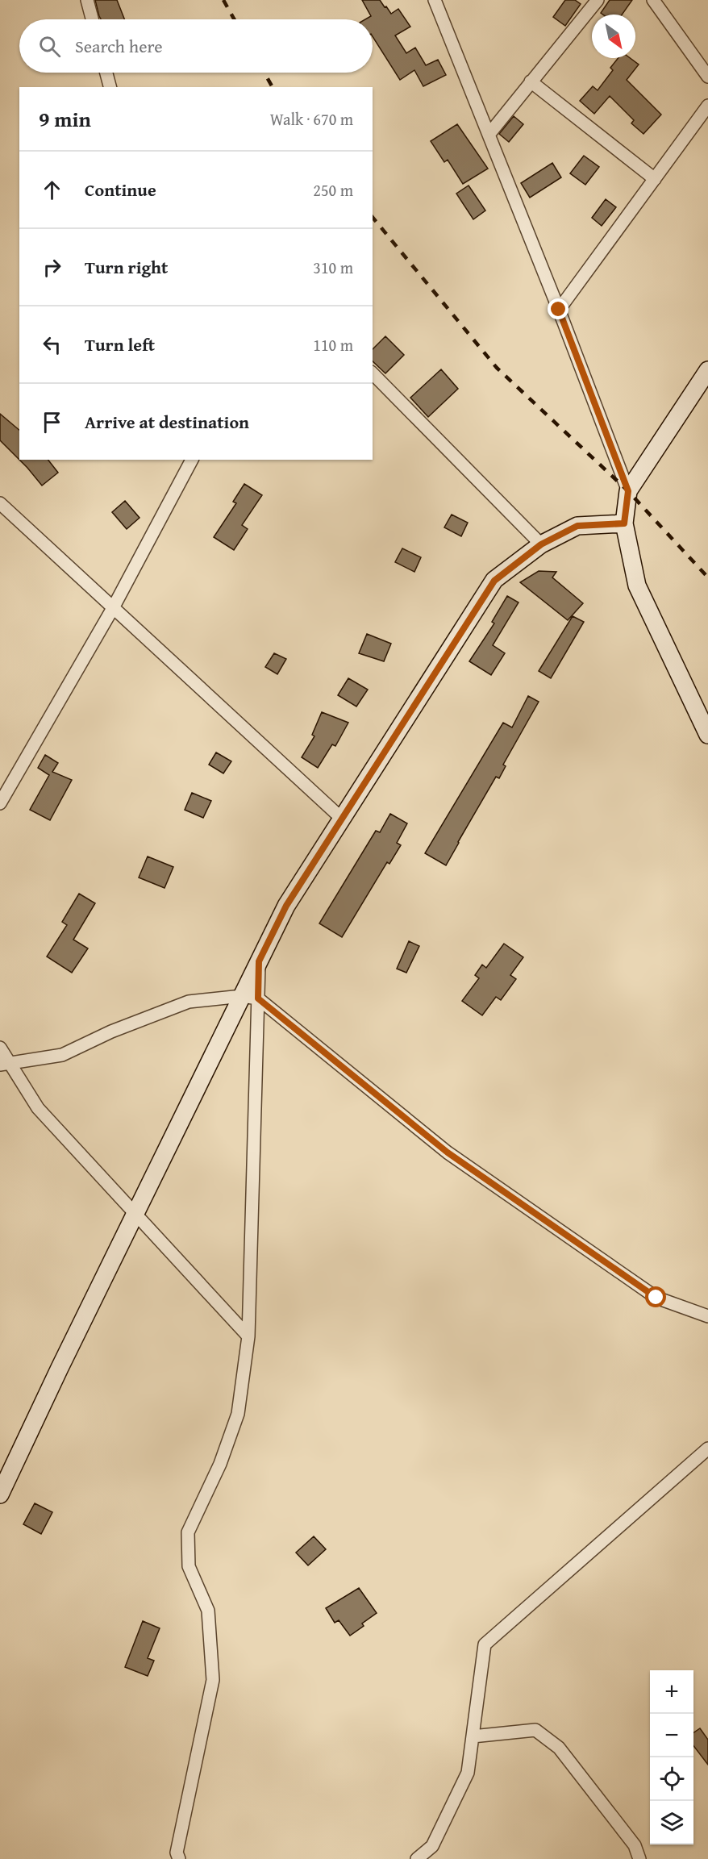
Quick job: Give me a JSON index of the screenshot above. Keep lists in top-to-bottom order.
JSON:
{
  "north": "bottom right",
  "page": {
    "search": "Search here",
    "heading": ["9 min", "Walk · 670 m"],
    "list": [
      ["Continue", "250 m"],
      ["Turn right", "310 m"],
      ["Turn left", "110 m"],
      "Arrive at destination"
    ],
    "map_buttons": ["+", "−"]
  }
}
